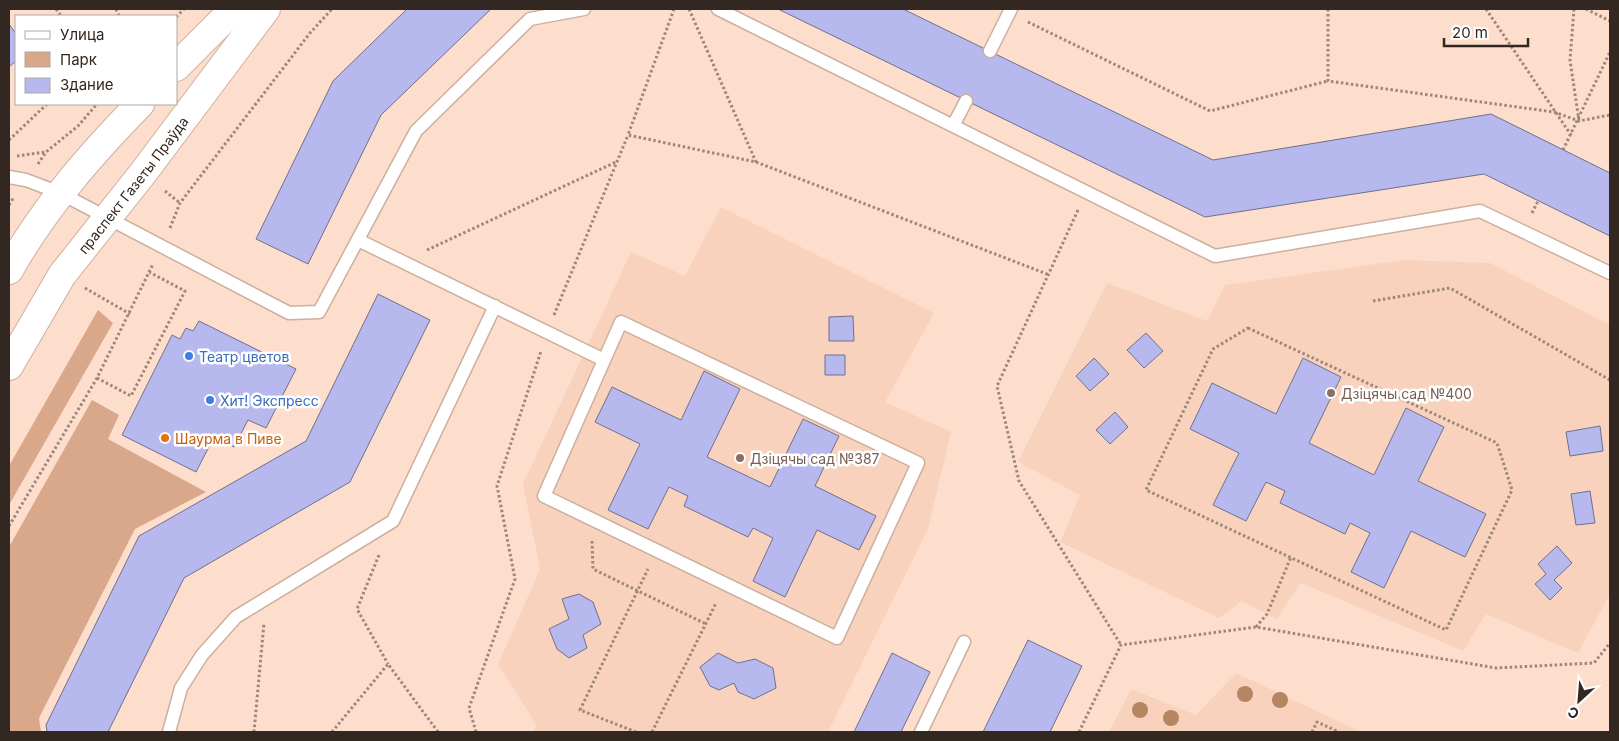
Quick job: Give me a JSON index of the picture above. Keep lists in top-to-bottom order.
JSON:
{
  "streets": {
    "street": ["праспект Газеты Праўда"]
  },
  "places": [
    "Театр цветов",
    "Дзіцячы сад №400",
    "Хит! Экспресс",
    "Шаурма в Пиве",
    "Дзіцячы сад №387"
  ],
  "legend": ["Улица", "Парк", "Здание"],
  "scale_bar": "20 m",
  "north": "bottom left"
}
